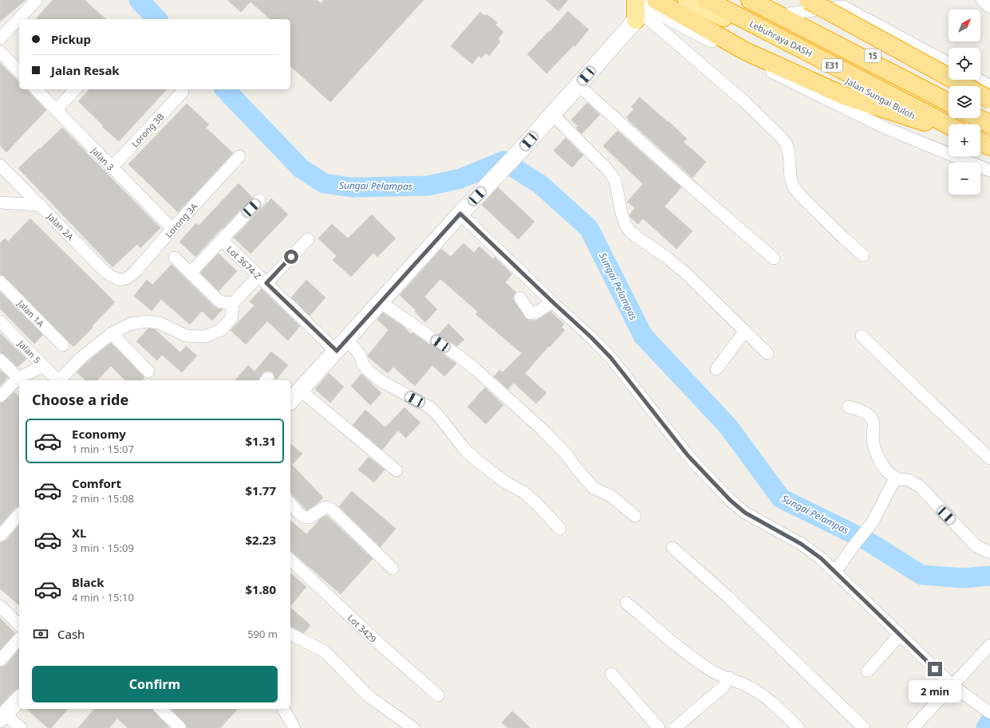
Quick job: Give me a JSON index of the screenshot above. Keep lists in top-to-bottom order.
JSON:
{
  "streets": {
    "highway": [
      "Lebuhraya DASH",
      "15",
      "E31",
      "Jalan Sungai Buloh"
    ],
    "street": [
      "Lorong 3B",
      "Jalan 3",
      "Lorong 3A",
      "Jalan 2A",
      "Lot 3674-Z",
      "Jalan 1A",
      "Jalan 5",
      "Lot 3429"
    ]
  },
  "crossings": [
    ["Lorong 3B", "Jalan 3"],
    ["Jalan 3", "Lorong 3A"],
    ["Lorong 3A", "Jalan 2A"]
  ],
  "water": ["Sungai Pelampas"],
  "north": "top right",
  "page": {
    "map_buttons": ["+", "−"],
    "banner": ["Pickup", "Jalan Resak"],
    "heading": "Choose a ride",
    "list": [
      {
        "name": "Economy",
        "note": "1 min · 15:07",
        "value": "$1.31"
      },
      {
        "name": "Comfort",
        "note": "2 min · 15:08",
        "value": "$1.77"
      },
      {
        "name": "XL",
        "note": "3 min · 15:09",
        "value": "$2.23"
      },
      {
        "name": "Black",
        "note": "4 min · 15:10",
        "value": "$1.80"
      }
    ],
    "pay": ["Cash", "590 m"],
    "buttons": "Confirm",
    "bubble": "2 min"
  }
}
